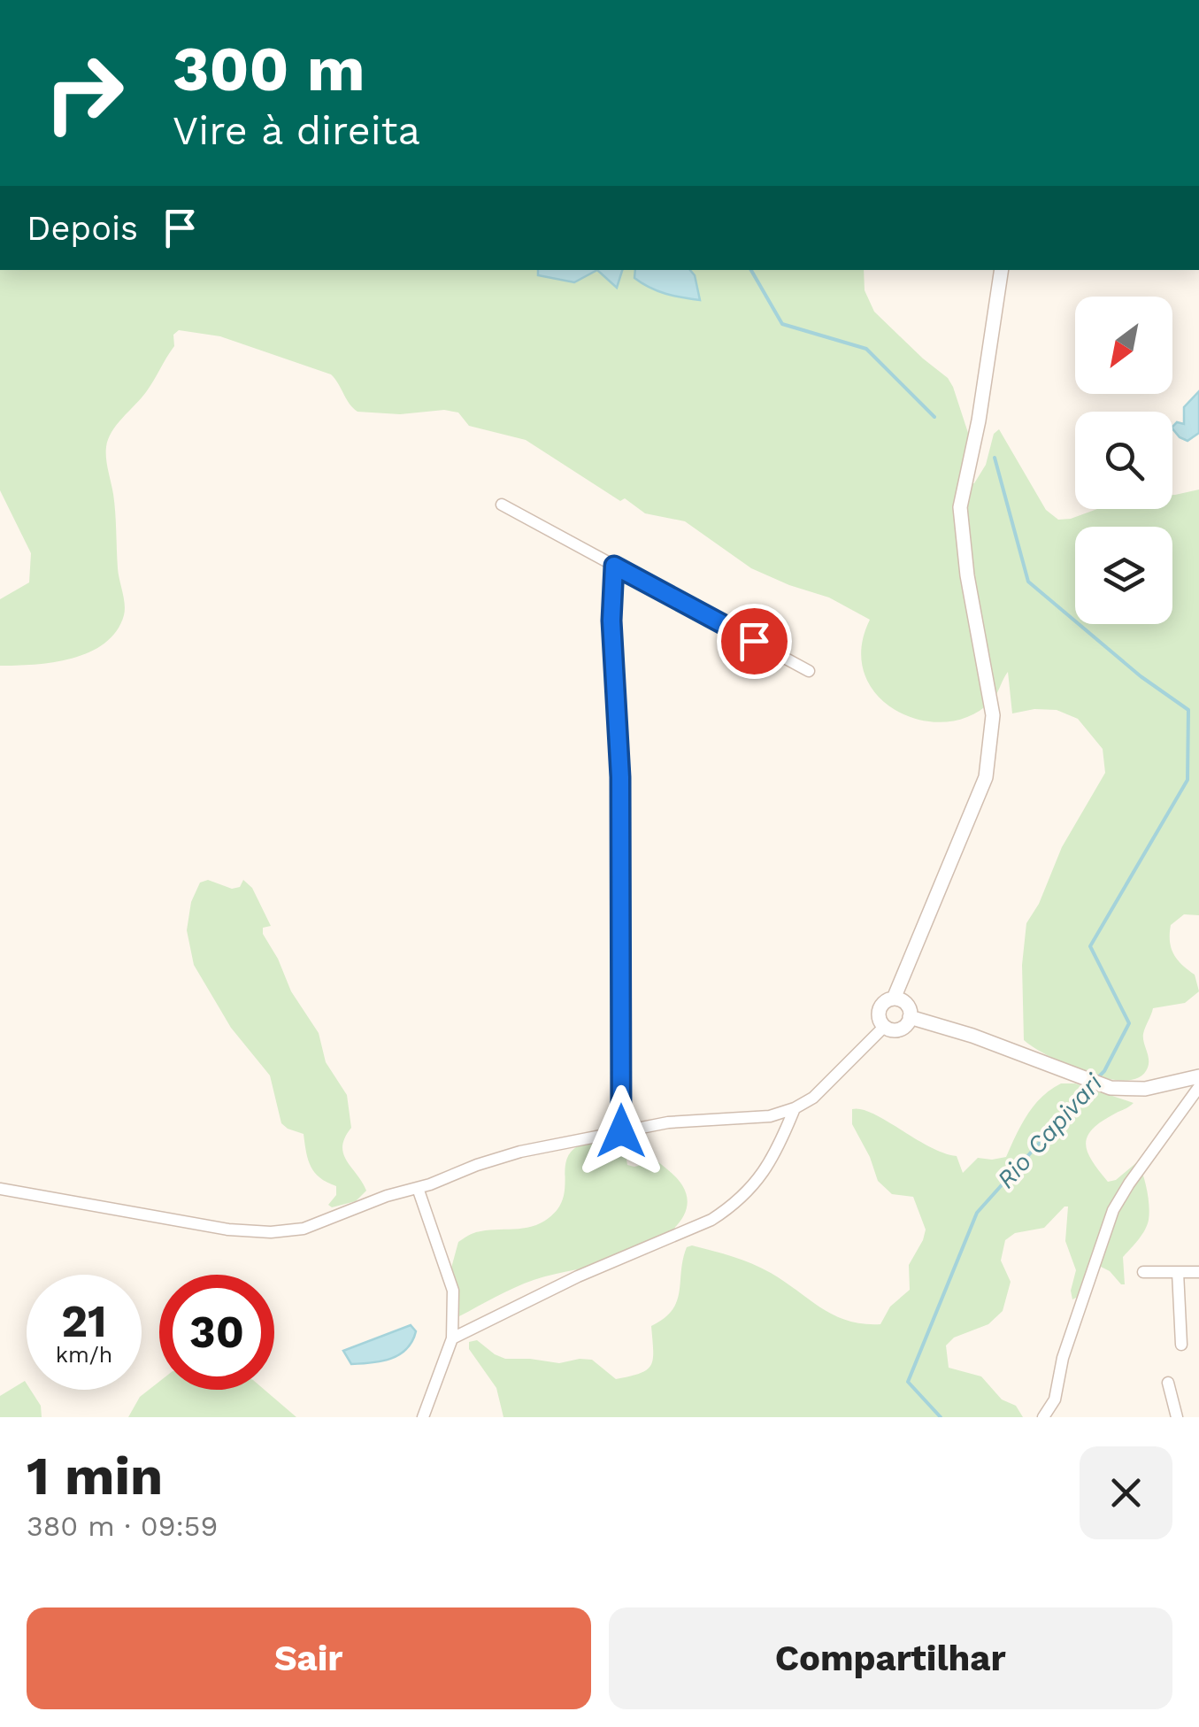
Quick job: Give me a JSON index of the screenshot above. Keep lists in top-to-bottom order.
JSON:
{
  "water": ["Rio Capivari"],
  "north": "bottom left",
  "page": {
    "turn": ["300 m", "Vire à direita"],
    "then": "Depois",
    "speed": "21 km/h",
    "limit": "30",
    "heading": ["1 min", "380 m · 09:59"],
    "buttons": ["Sair", "Compartilhar"]
  }
}
